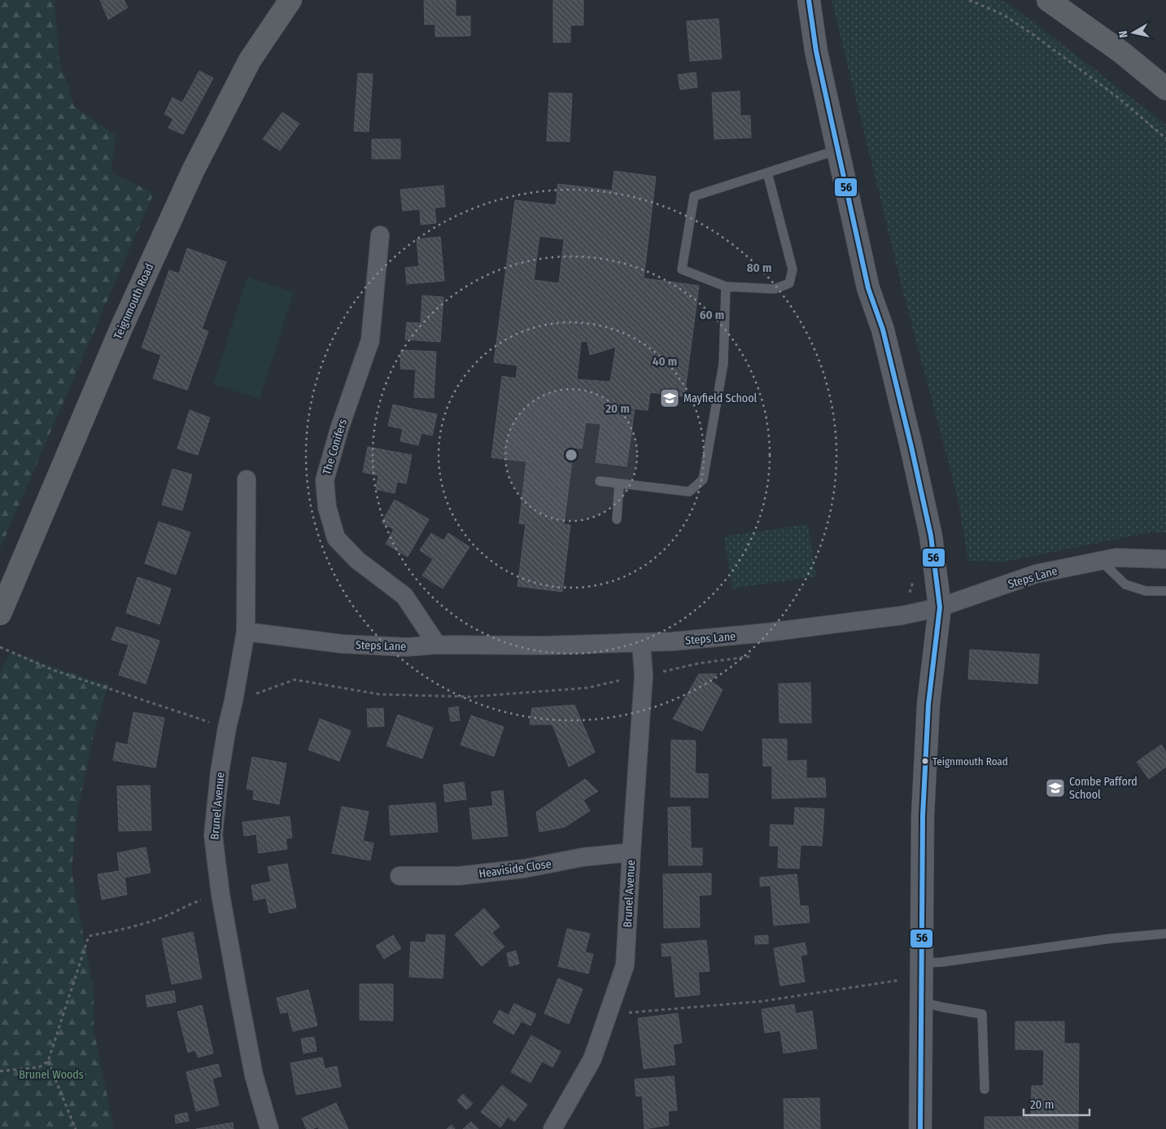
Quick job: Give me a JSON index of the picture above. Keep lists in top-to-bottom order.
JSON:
{
  "streets": {
    "main road": ["Teignmouth Road"],
    "street": [
      "The Conifers",
      "Steps Lane",
      "Brunel Avenue",
      "Heaviside Close"
    ]
  },
  "crossings": [
    ["The Conifers", "Steps Lane"],
    ["Steps Lane", "Brunel Avenue"],
    ["Brunel Avenue", "Heaviside Close"]
  ],
  "parks": ["Brunel Woods"],
  "places": {
    "school or university": ["Mayfield School", "Combe Pafford School"],
    "other": ["Teignmouth Road"]
  },
  "lines": ["transit line 56"],
  "scale_bar": "20 m",
  "north": "left",
  "rings": [
    "80 m",
    "60 m",
    "40 m",
    "20 m"
  ]
}
